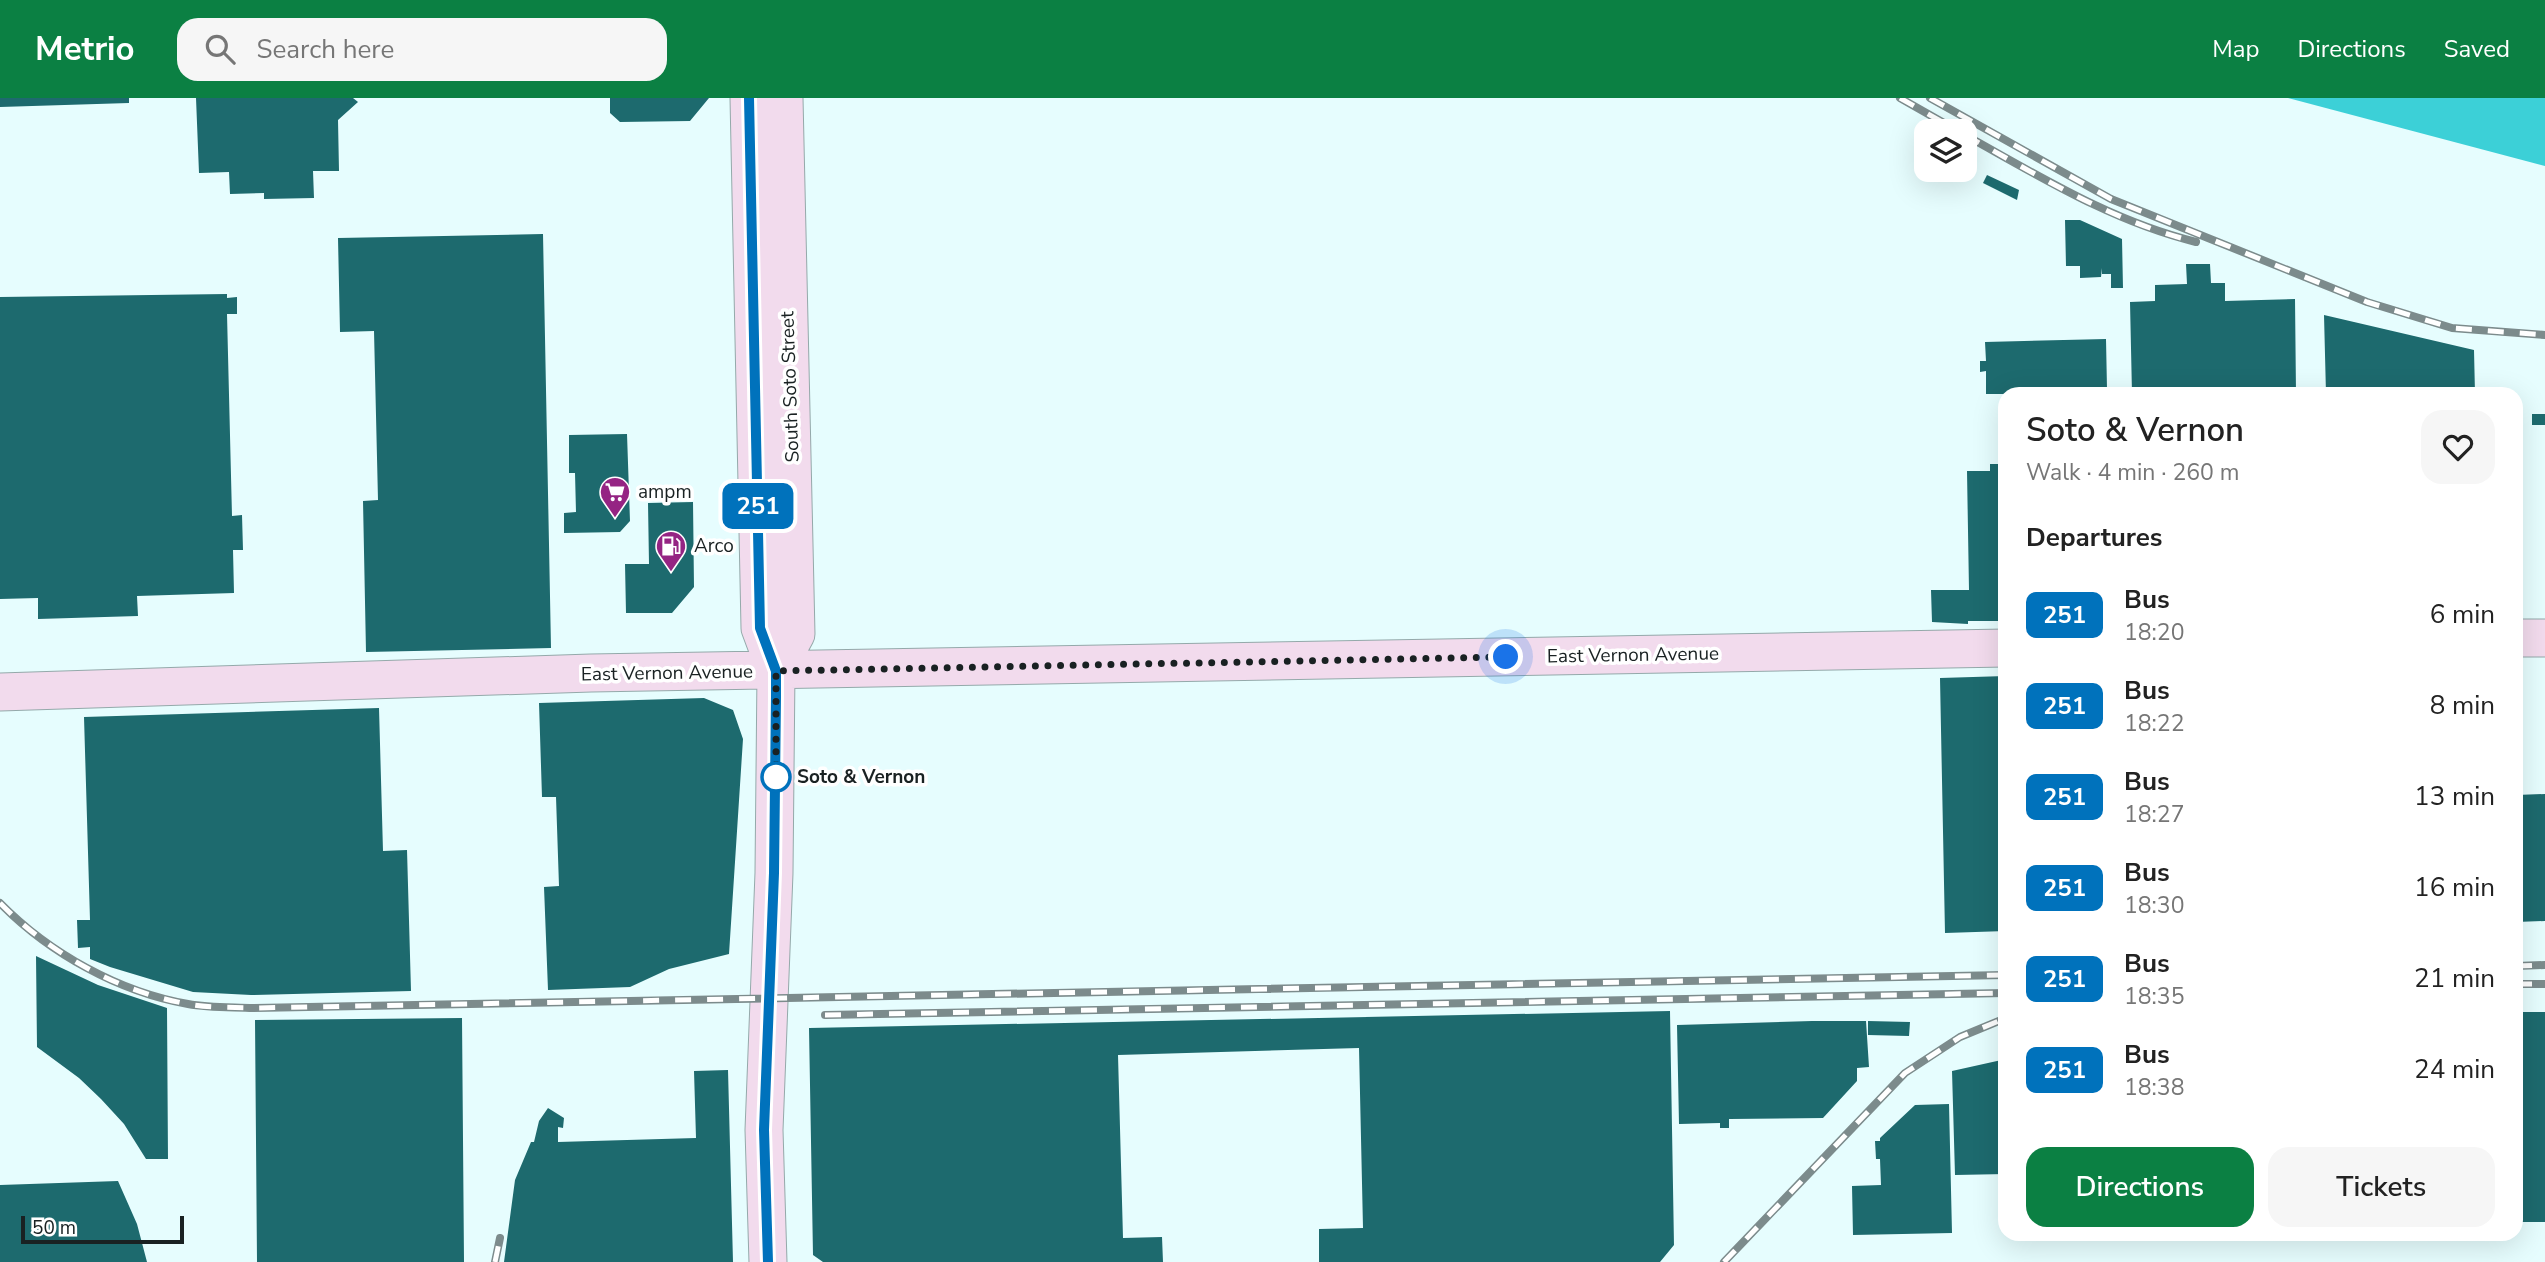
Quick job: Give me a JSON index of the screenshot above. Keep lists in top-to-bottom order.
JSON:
{
  "streets": {
    "street": ["South Soto Street", "East Vernon Avenue"]
  },
  "crossings": [
    ["South Soto Street", "East Vernon Avenue"]
  ],
  "places": {
    "supermarket": ["ampm"],
    "fuel station": ["Arco"],
    "other": ["Soto & Vernon"]
  },
  "lines": ["bus line 251"],
  "scale_bar": "50 m",
  "page": {
    "header": "Metrio",
    "search": "Search here",
    "nav": ["Map", "Directions", "Saved"],
    "on_map": "251",
    "heading": [
      ["Soto & Vernon", "Walk · 4 min · 260 m"],
      "Departures"
    ],
    "list": [
      {
        "mark": "251",
        "name": "Bus",
        "note": "18:20",
        "value": "6 min"
      },
      {
        "mark": "251",
        "name": "Bus",
        "note": "18:22",
        "value": "8 min"
      },
      {
        "mark": "251",
        "name": "Bus",
        "note": "18:27",
        "value": "13 min"
      },
      {
        "mark": "251",
        "name": "Bus",
        "note": "18:30",
        "value": "16 min"
      },
      {
        "mark": "251",
        "name": "Bus",
        "note": "18:35",
        "value": "21 min"
      },
      {
        "mark": "251",
        "name": "Bus",
        "note": "18:38",
        "value": "24 min"
      }
    ],
    "buttons": ["Directions", "Tickets"],
    "scale": "50 m"
  }
}
